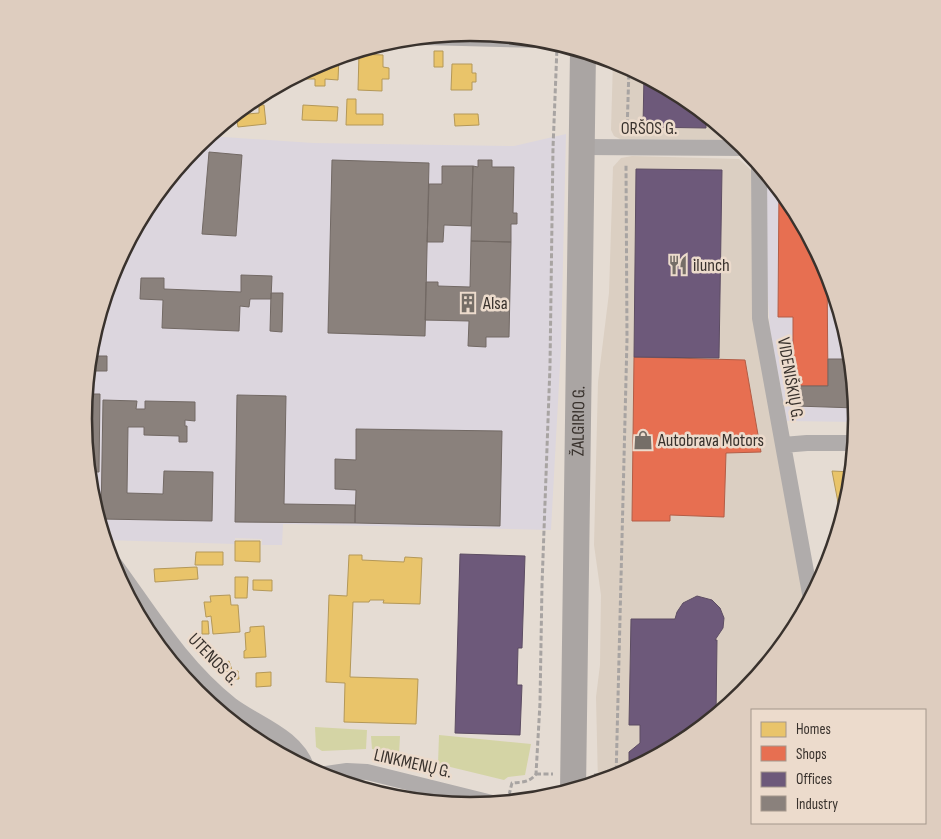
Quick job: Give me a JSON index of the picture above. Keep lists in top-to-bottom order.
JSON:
{
  "streets": {
    "main road": ["ŽALGIRIO G."],
    "street": [
      "ORŠOS G.",
      "VIDENIŠKIŲ G.",
      "UTENOS G.",
      "LINKMENŲ G."
    ]
  },
  "crossings": [
    ["ORŠOS G.", "ŽALGIRIO G."]
  ],
  "places": {
    "restaurant": ["ilunch"],
    "building": ["Alsa"],
    "shop": ["Autobrava Motors"]
  },
  "legend": [
    "Homes",
    "Shops",
    "Offices",
    "Industry"
  ]
}
